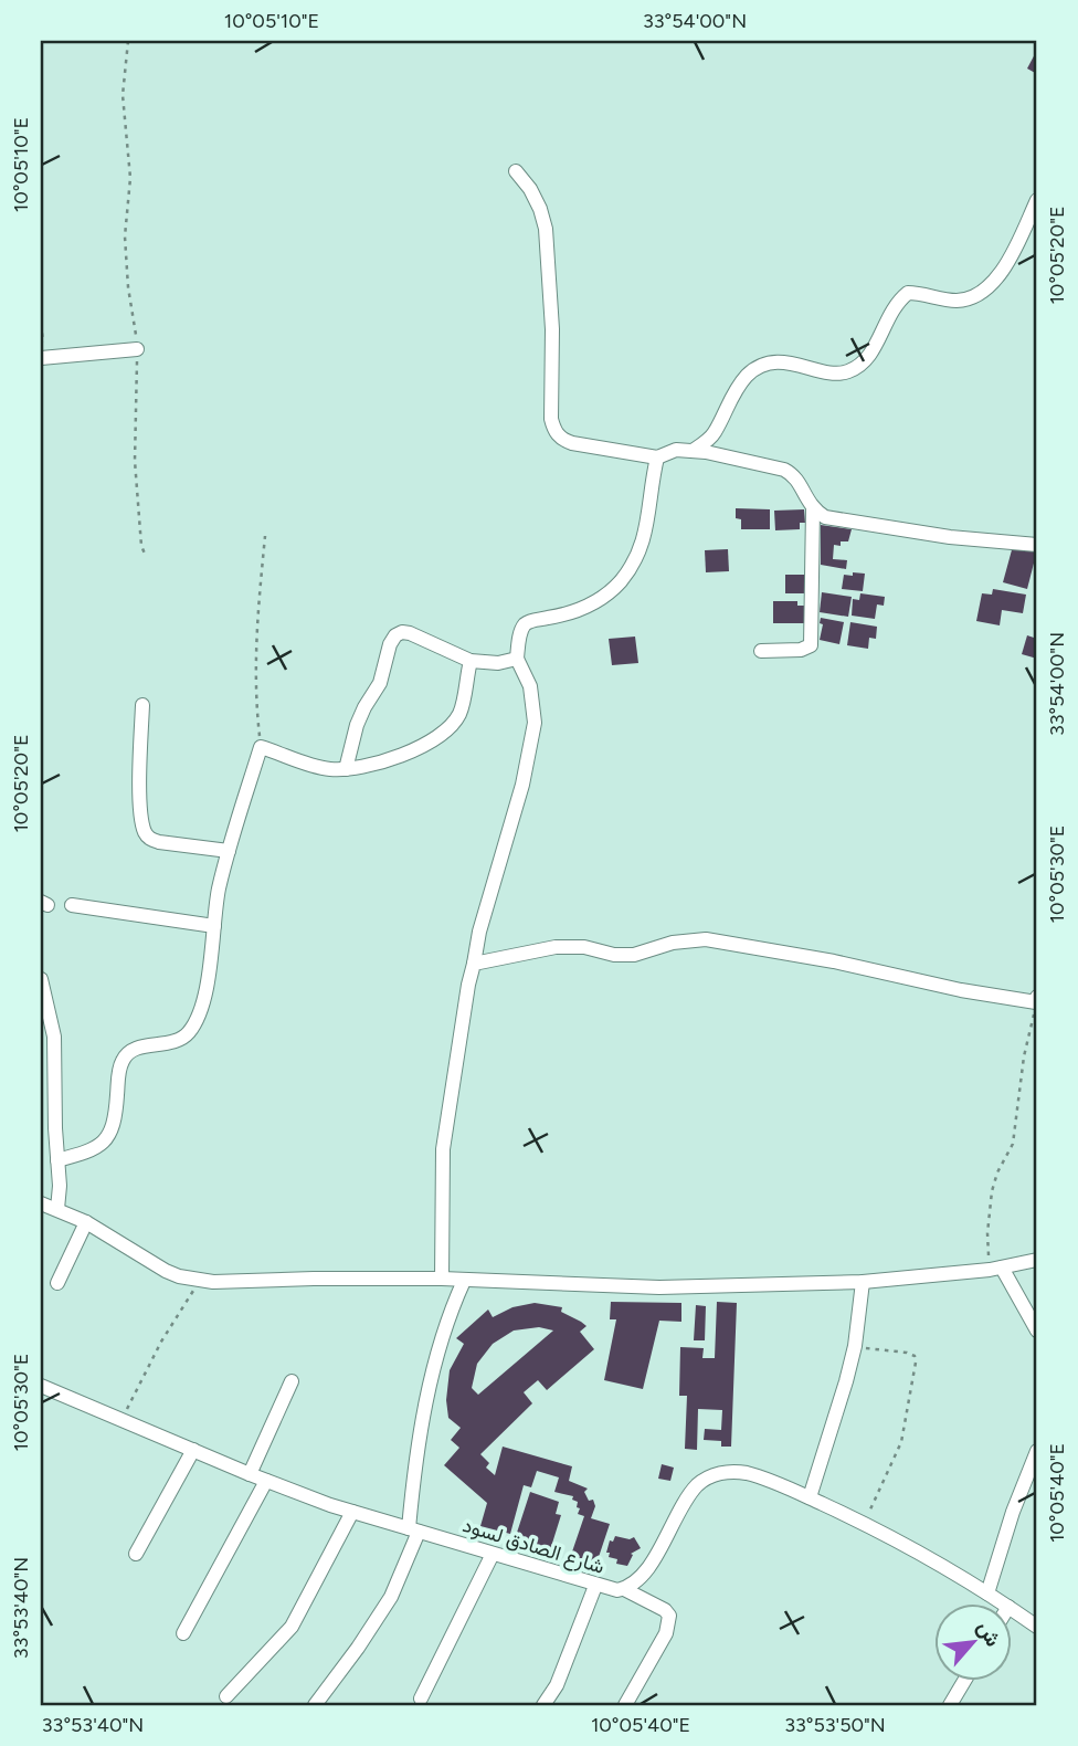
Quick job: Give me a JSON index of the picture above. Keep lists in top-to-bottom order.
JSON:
{
  "streets": {
    "street": ["شارع الصادق لسود"]
  },
  "north": "top right",
  "coordinates": [
    "10°05'10\"E",
    "33°54'00\"N",
    "10°05'20\"E",
    "10°05'30\"E",
    "10°05'40\"E",
    "33°53'40\"N",
    "33°53'50\"N"
  ]
}
